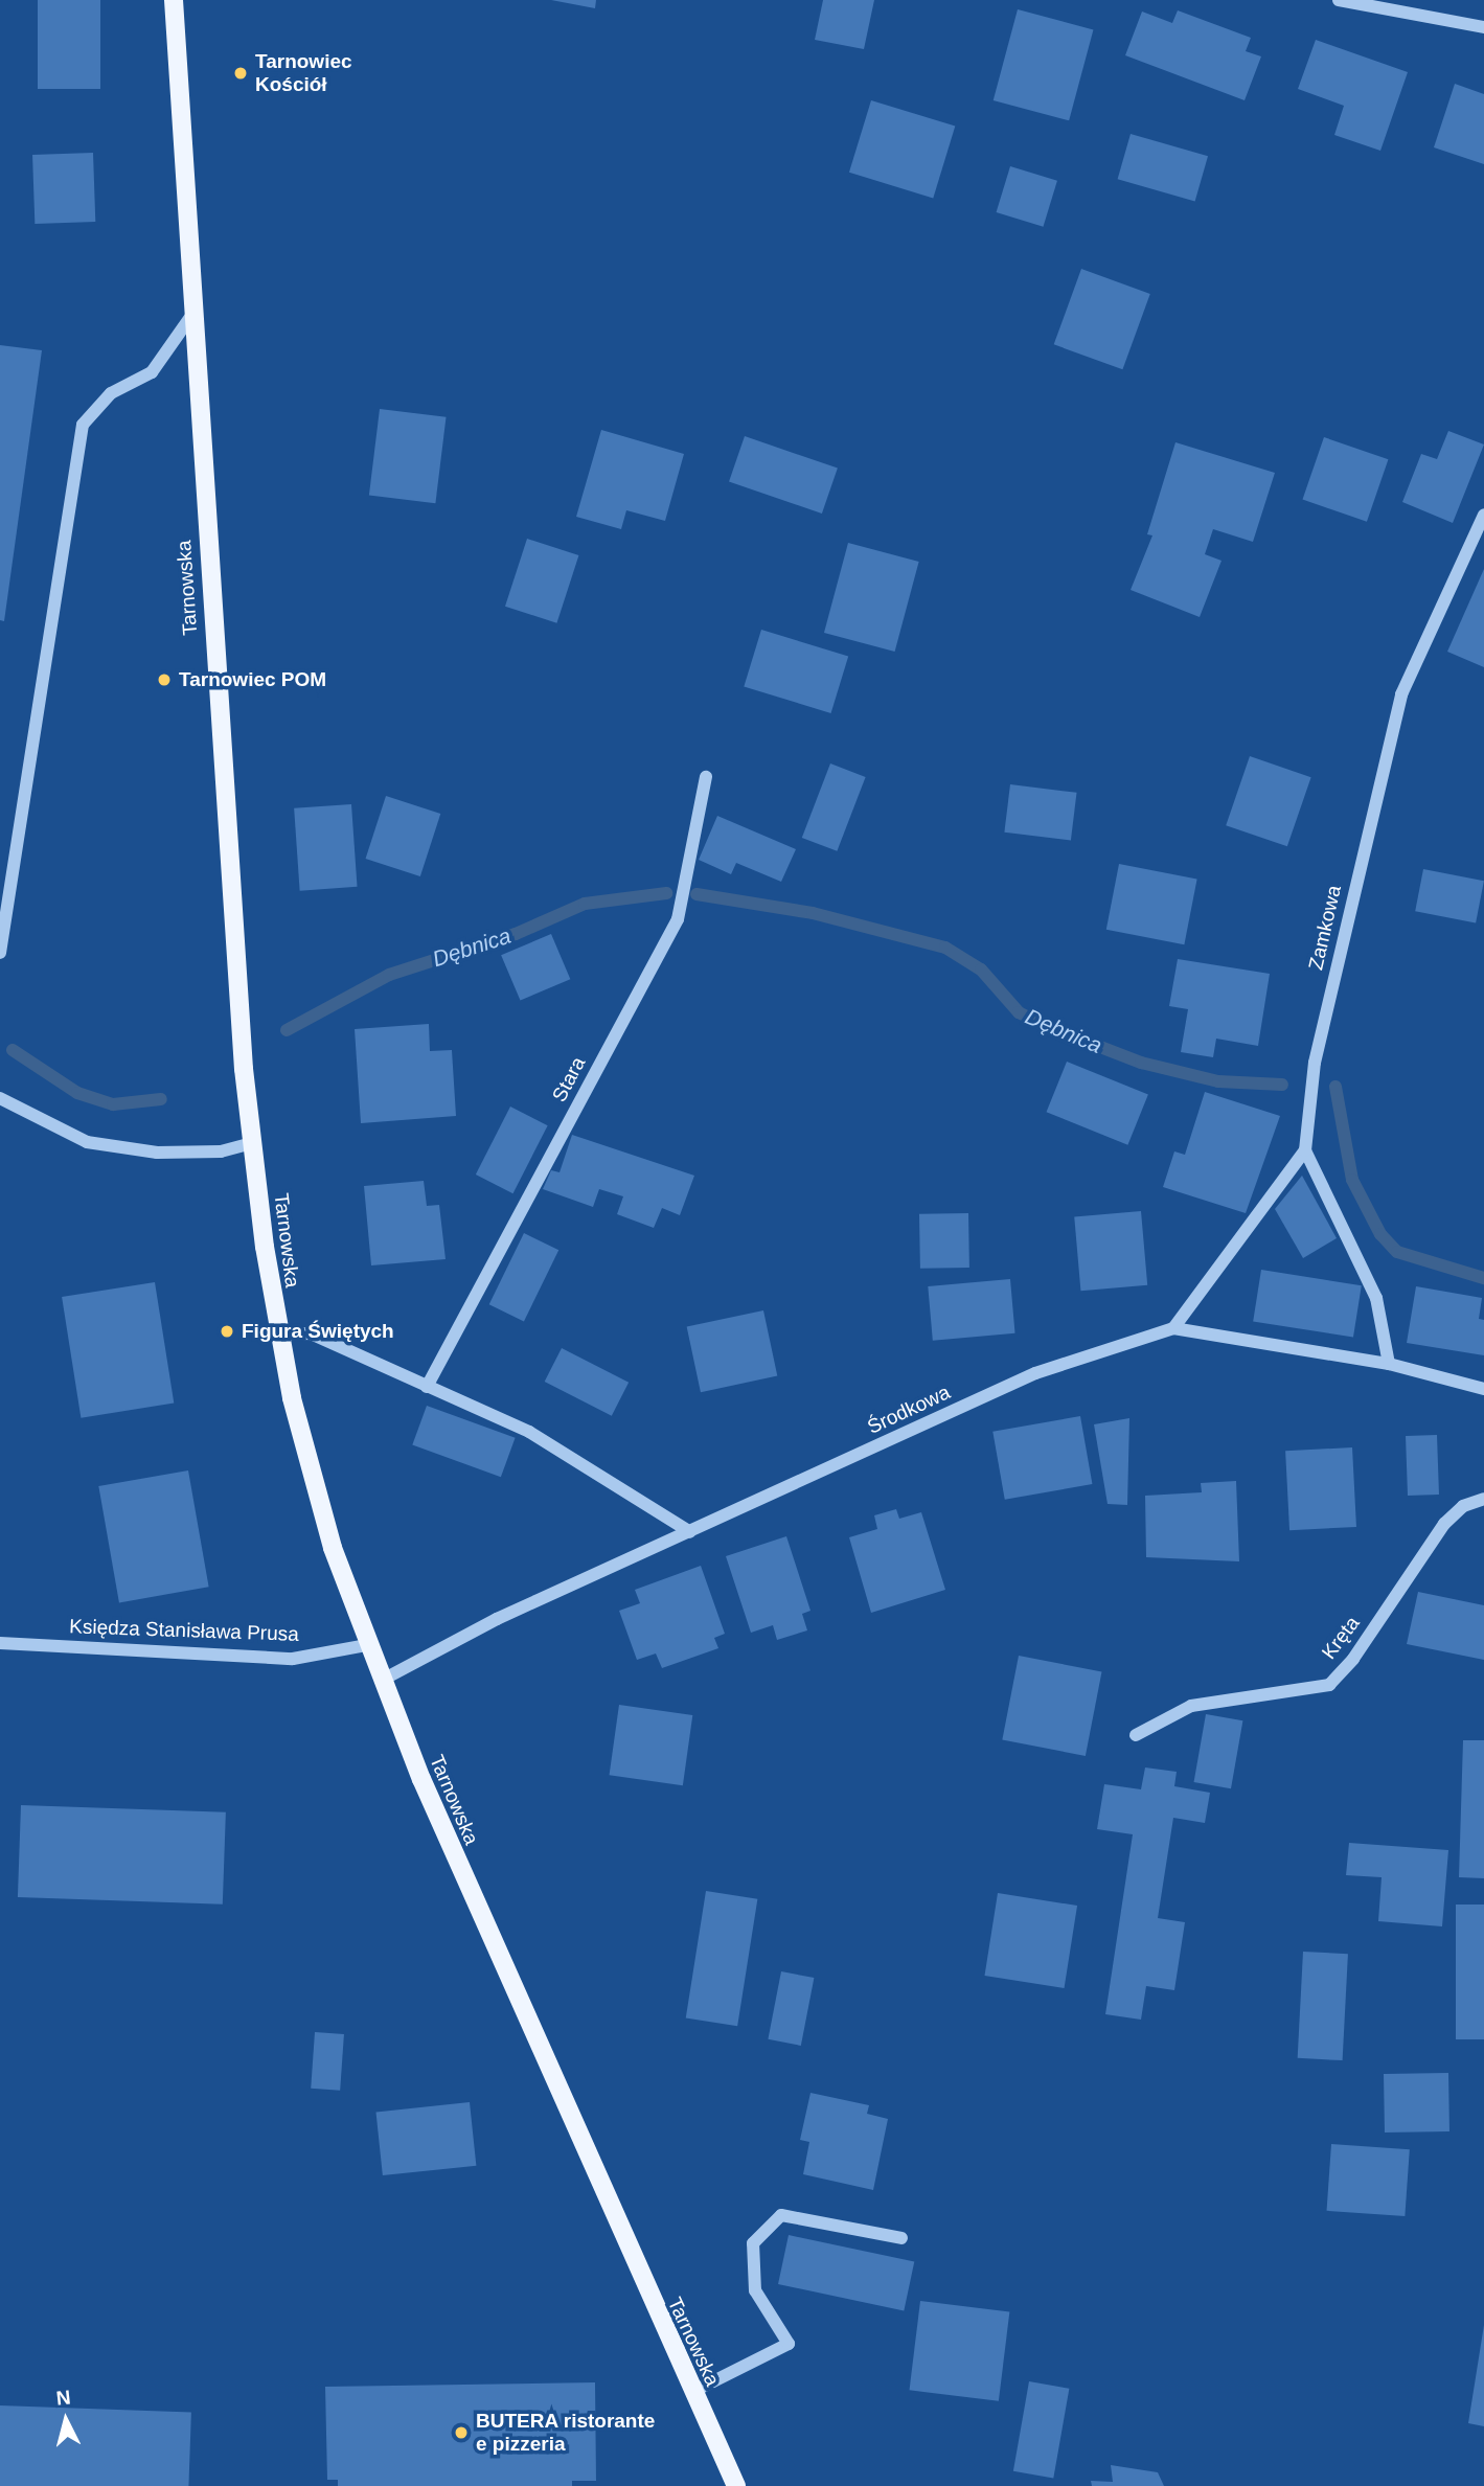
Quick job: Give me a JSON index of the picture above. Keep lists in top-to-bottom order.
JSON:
{
  "streets": {
    "main road": ["Tarnowska"],
    "street": [
      "Zamkowa",
      "Stara",
      "Środkowa",
      "Księdza Stanisława Prusa",
      "Kręta"
    ]
  },
  "crossings": [
    ["Tarnowska", "Środkowa"],
    ["Tarnowska", "Księdza Stanisława Prusa"]
  ],
  "water": ["Dębnica"],
  "places": [
    "Tarnowiec Kościół",
    "Tarnowiec POM",
    "Figura Świętych",
    "BUTERA ristorante e pizzeria"
  ],
  "north": "top"
}
